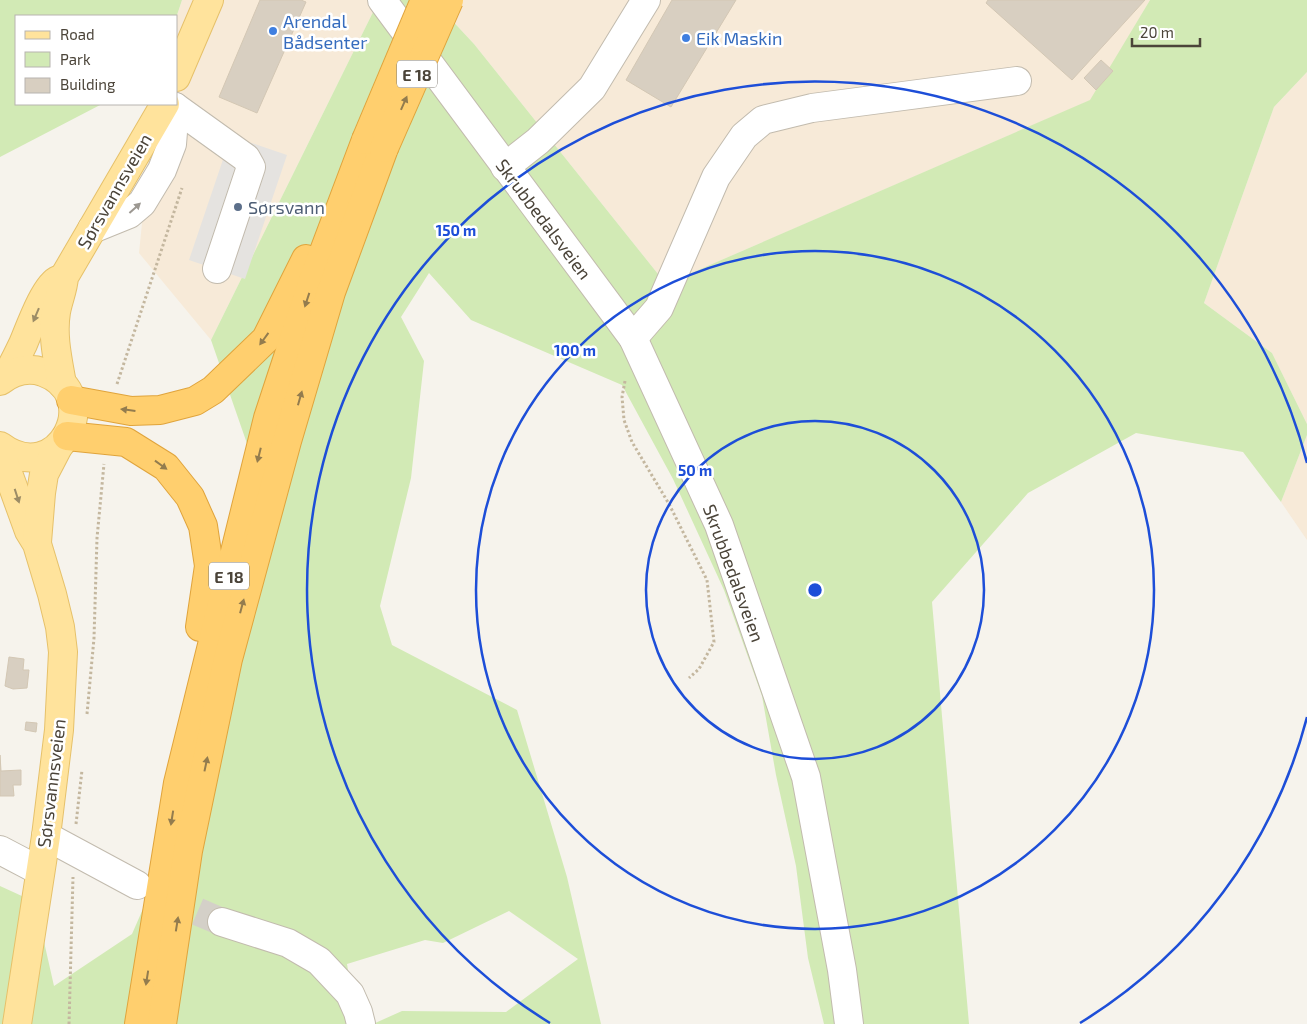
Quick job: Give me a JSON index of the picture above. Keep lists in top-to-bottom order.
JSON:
{
  "streets": {
    "highway": ["E 18"],
    "main road": ["Sørsvannsveien"],
    "street": ["Skrubbedalsveien"]
  },
  "crossings": [
    ["E 18", "Sørsvannsveien"]
  ],
  "places": ["Arendal Bådsenter", "Eik Maskin", "Sørsvann"],
  "legend": ["Road", "Park", "Building"],
  "scale_bar": "20 m",
  "rings": ["150 m", "100 m", "50 m"]
}
